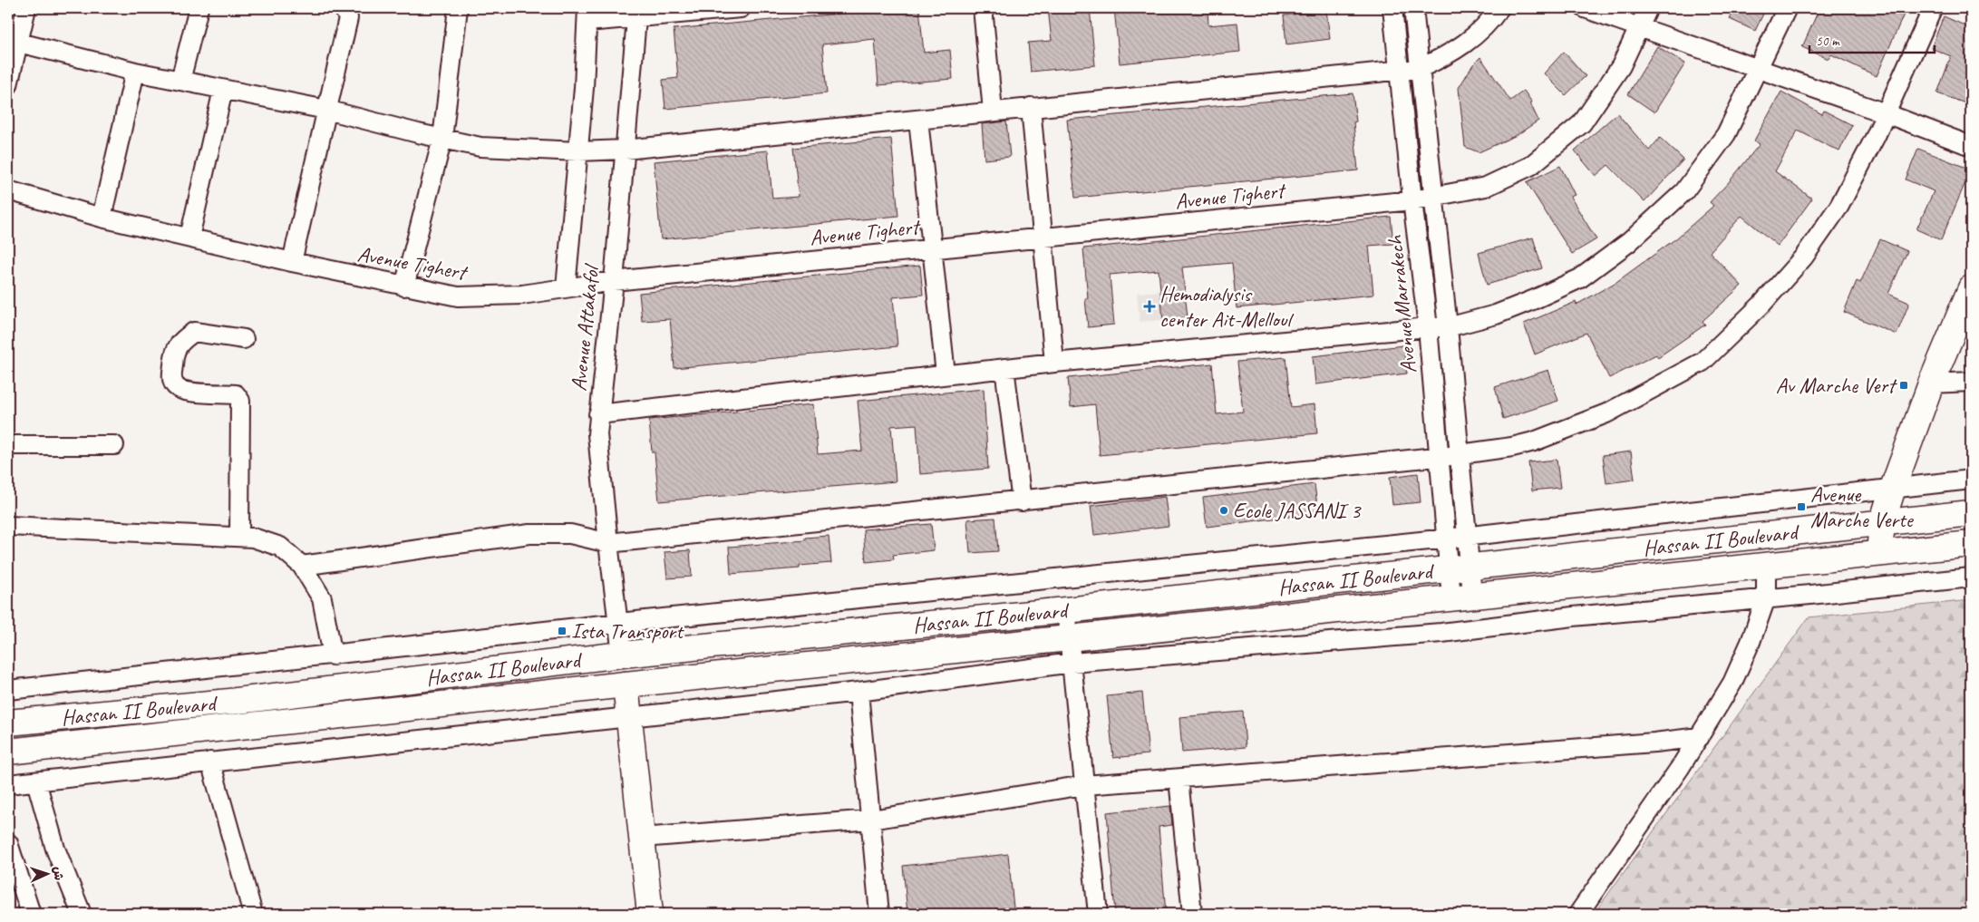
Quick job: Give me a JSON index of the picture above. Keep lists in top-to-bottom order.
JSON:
{
  "streets": {
    "main road": ["Hassan II Boulevard"],
    "street": ["Avenue Tighert", "Avenue Marrakech", "Avenue Attakafol"]
  },
  "crossings": [
    ["Avenue Tighert", "Avenue Marrakech"],
    ["Avenue Tighert", "Avenue Attakafol"],
    ["Avenue Marrakech", "Hassan II Boulevard"],
    ["Avenue Attakafol", "Hassan II Boulevard"]
  ],
  "places": {
    "health": ["Hemodialysis center Ait-Melloul"],
    "transit": ["Av Marche Vert", "Avenue Marche Verte", "Ista Transport"],
    "other": ["Ecole JASSANI 3"]
  },
  "scale_bar": "50 m",
  "north": "right"
}
